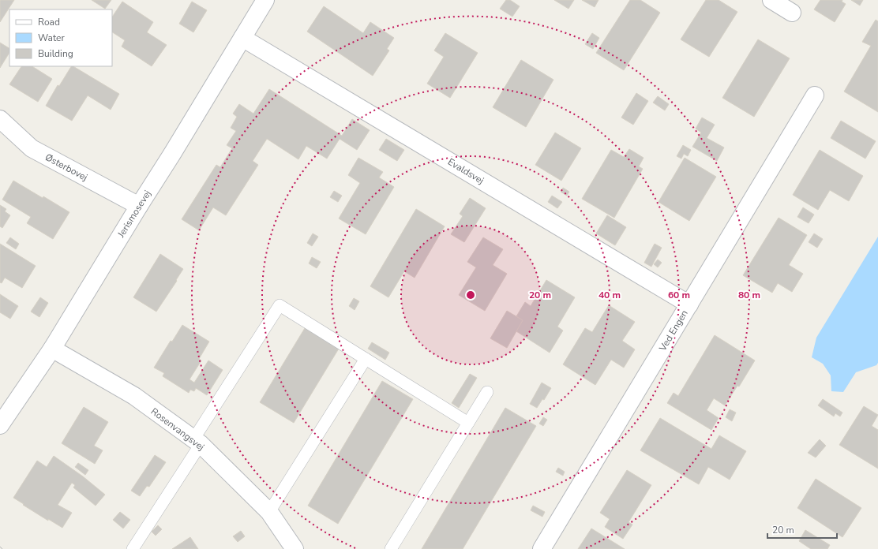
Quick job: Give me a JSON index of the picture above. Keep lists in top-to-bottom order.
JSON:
{
  "streets": {
    "street": [
      "Østerbovej",
      "Evaldsvej",
      "Jerismosevej",
      "Ved Engen",
      "Rosenvangsvej"
    ]
  },
  "crossings": [
    ["Østerbovej", "Jerismosevej"],
    ["Evaldsvej", "Jerismosevej"],
    ["Evaldsvej", "Ved Engen"],
    ["Jerismosevej", "Rosenvangsvej"]
  ],
  "legend": ["Road", "Water", "Building"],
  "scale_bar": "20 m",
  "rings": [
    "20 m",
    "40 m",
    "60 m",
    "80 m"
  ]
}
